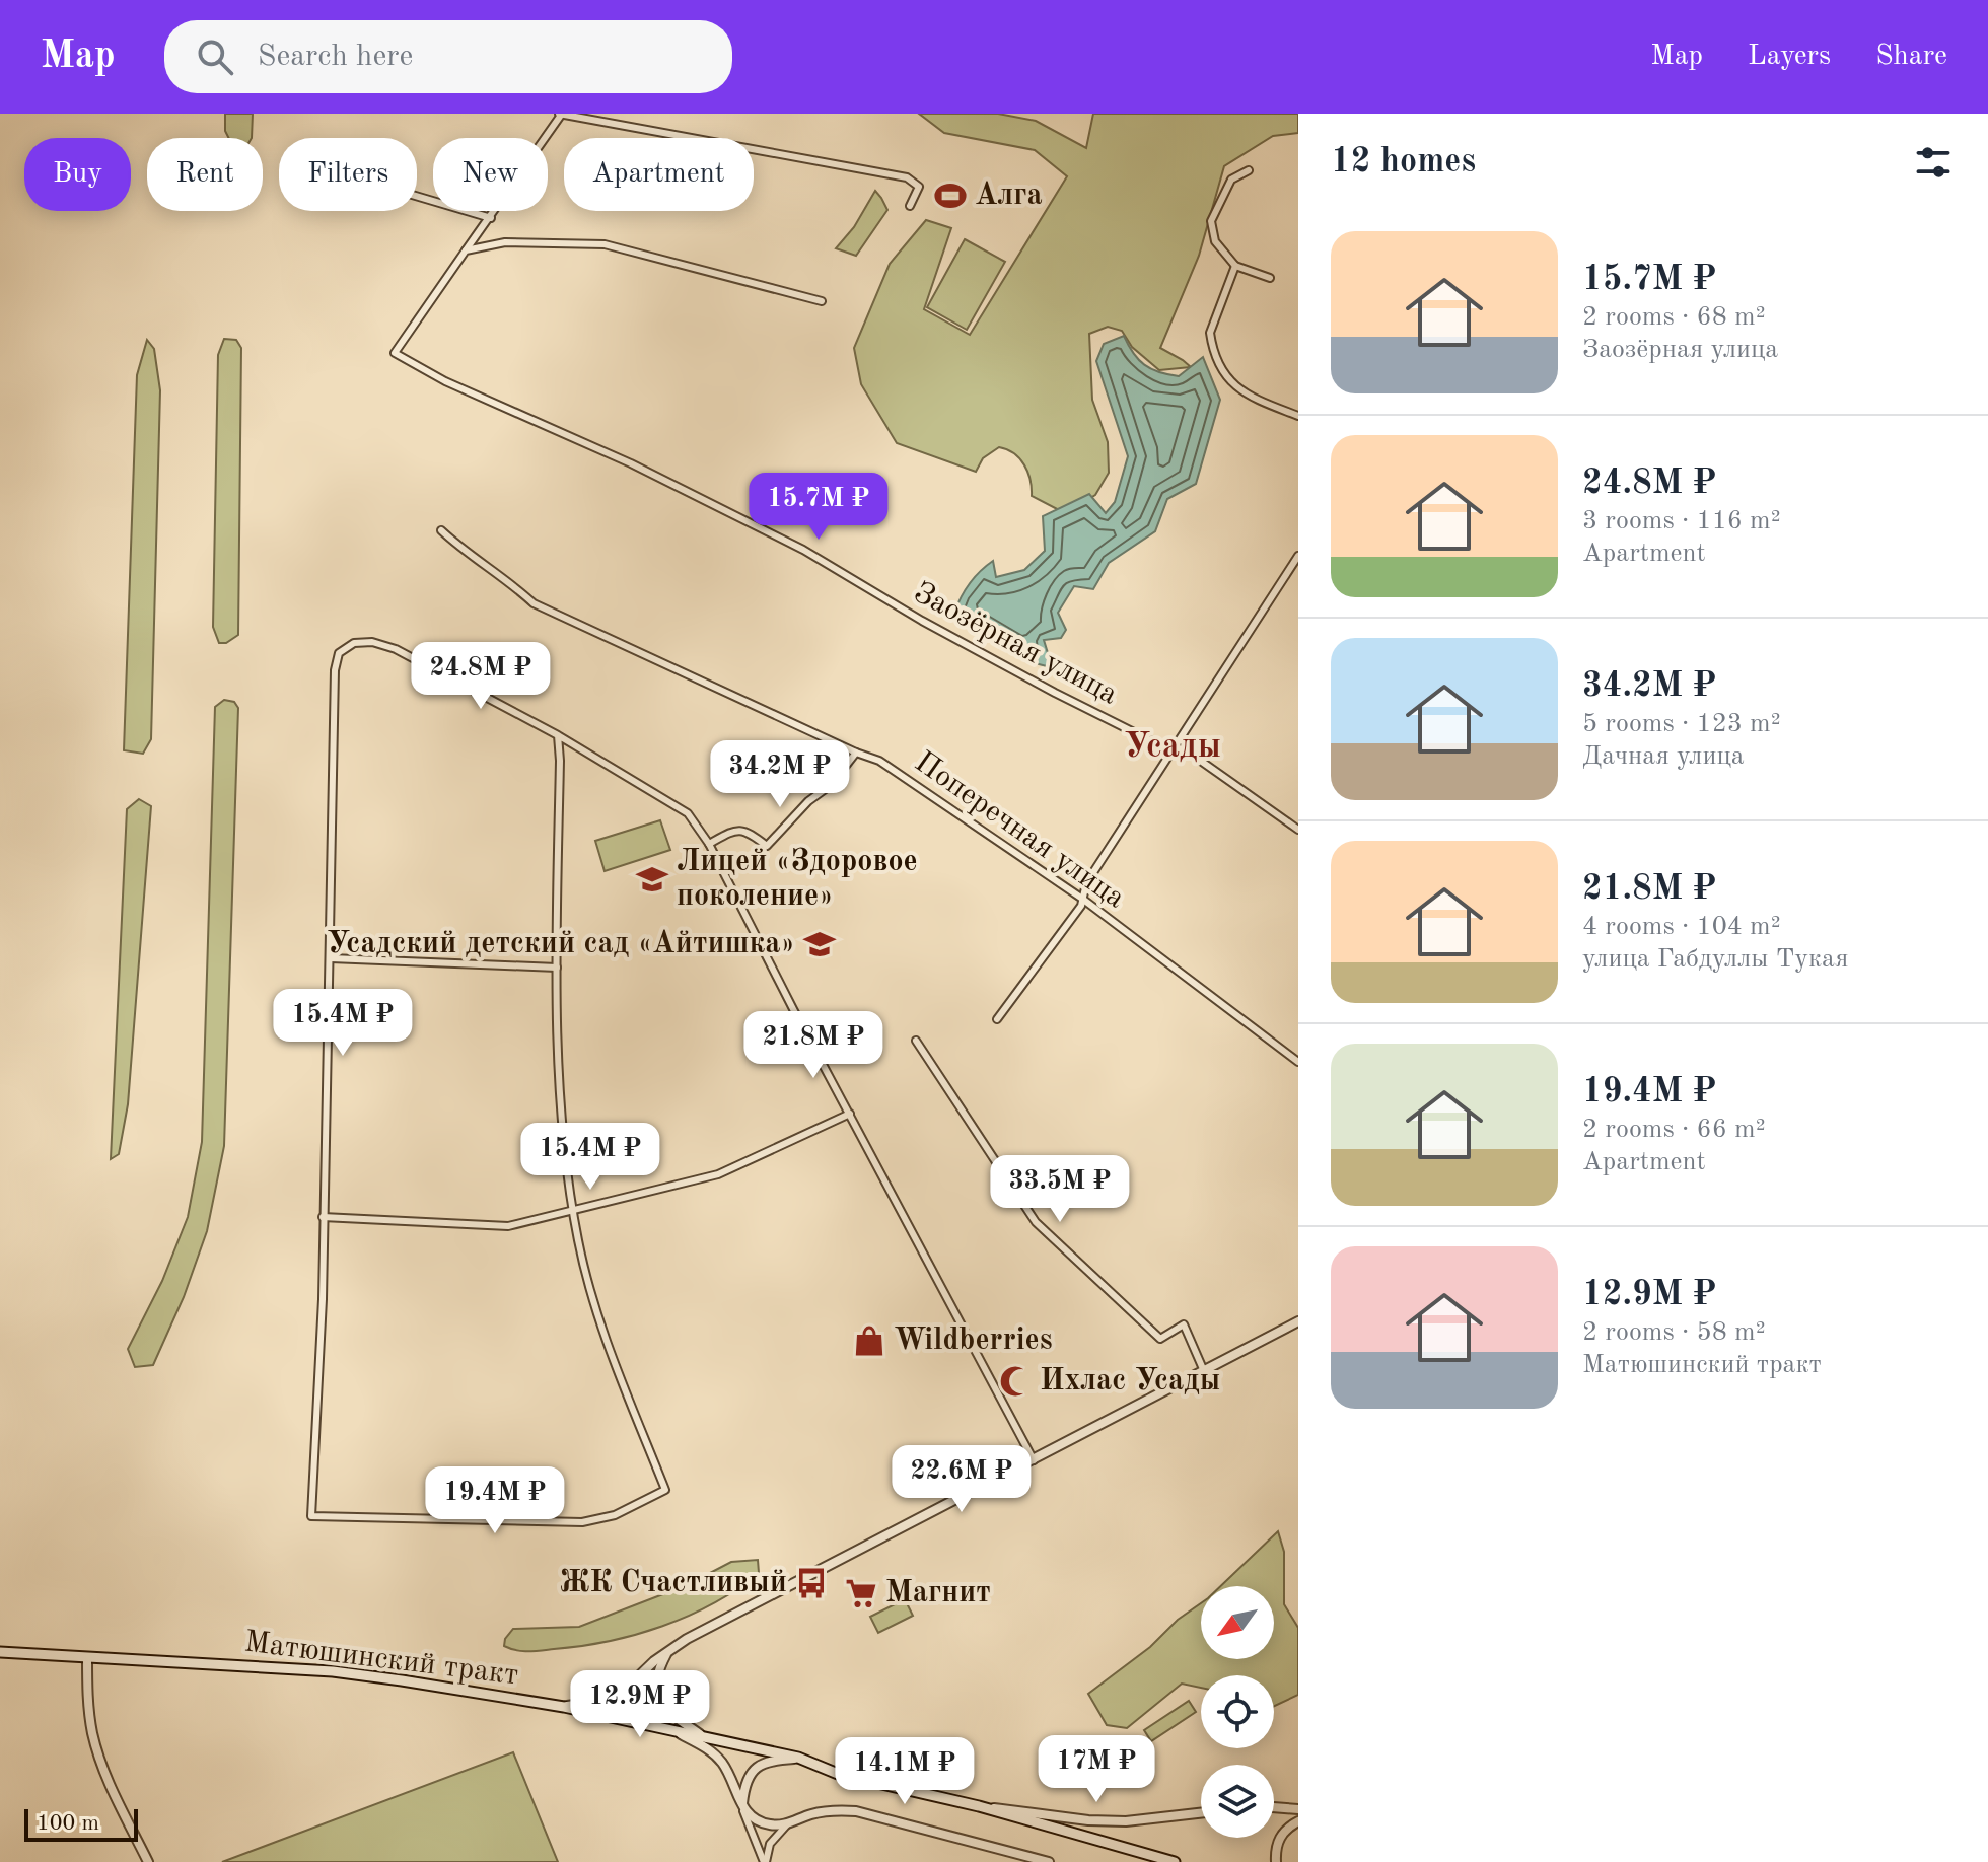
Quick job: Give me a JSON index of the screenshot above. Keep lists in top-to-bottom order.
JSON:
{
  "streets": {
    "main road": ["Матюшинский тракт"],
    "street": ["Заозёрная улица", "Поперечная улица"]
  },
  "districts": ["Усады"],
  "places": {
    "sports": ["Алга"],
    "school or university": ["Лицей «Здоровое поколение»", "Усадский детский сад «Айтишка»"],
    "shop": ["Wildberries"],
    "mosque": ["Ихлас Усады"],
    "bus stop": ["ЖК Счастливый"],
    "supermarket": ["Магнит"]
  },
  "scale_bar": "100 m",
  "north": "bottom left",
  "page": {
    "header": "Map",
    "search": "Search here",
    "nav": ["Map", "Layers", "Share"],
    "heading": "12 homes",
    "chip": [
      "Buy",
      "Rent",
      "Filters",
      "New",
      "Apartment"
    ],
    "list": [
      {
        "name": "15.7M ₽",
        "note": "2 rooms · 68 m² · Заозёрная улица"
      },
      {
        "name": "24.8M ₽",
        "note": "3 rooms · 116 m² · Apartment"
      },
      {
        "name": "34.2M ₽",
        "note": "5 rooms · 123 m² · Дачная улица"
      },
      {
        "name": "21.8M ₽",
        "note": "4 rooms · 104 m² · улица Габдуллы Тукая"
      },
      {
        "name": "19.4M ₽",
        "note": "2 rooms · 66 m² · Apartment"
      },
      {
        "name": "12.9M ₽",
        "note": "2 rooms · 58 m² · Матюшинский тракт"
      }
    ],
    "price": [
      "15.7M ₽",
      "24.8M ₽",
      "34.2M ₽",
      "15.4M ₽",
      "21.8M ₽",
      "15.4M ₽",
      "33.5M ₽",
      "22.6M ₽",
      "19.4M ₽",
      "12.9M ₽",
      "17M ₽",
      "14.1M ₽"
    ],
    "scale": "100 m"
  }
}
